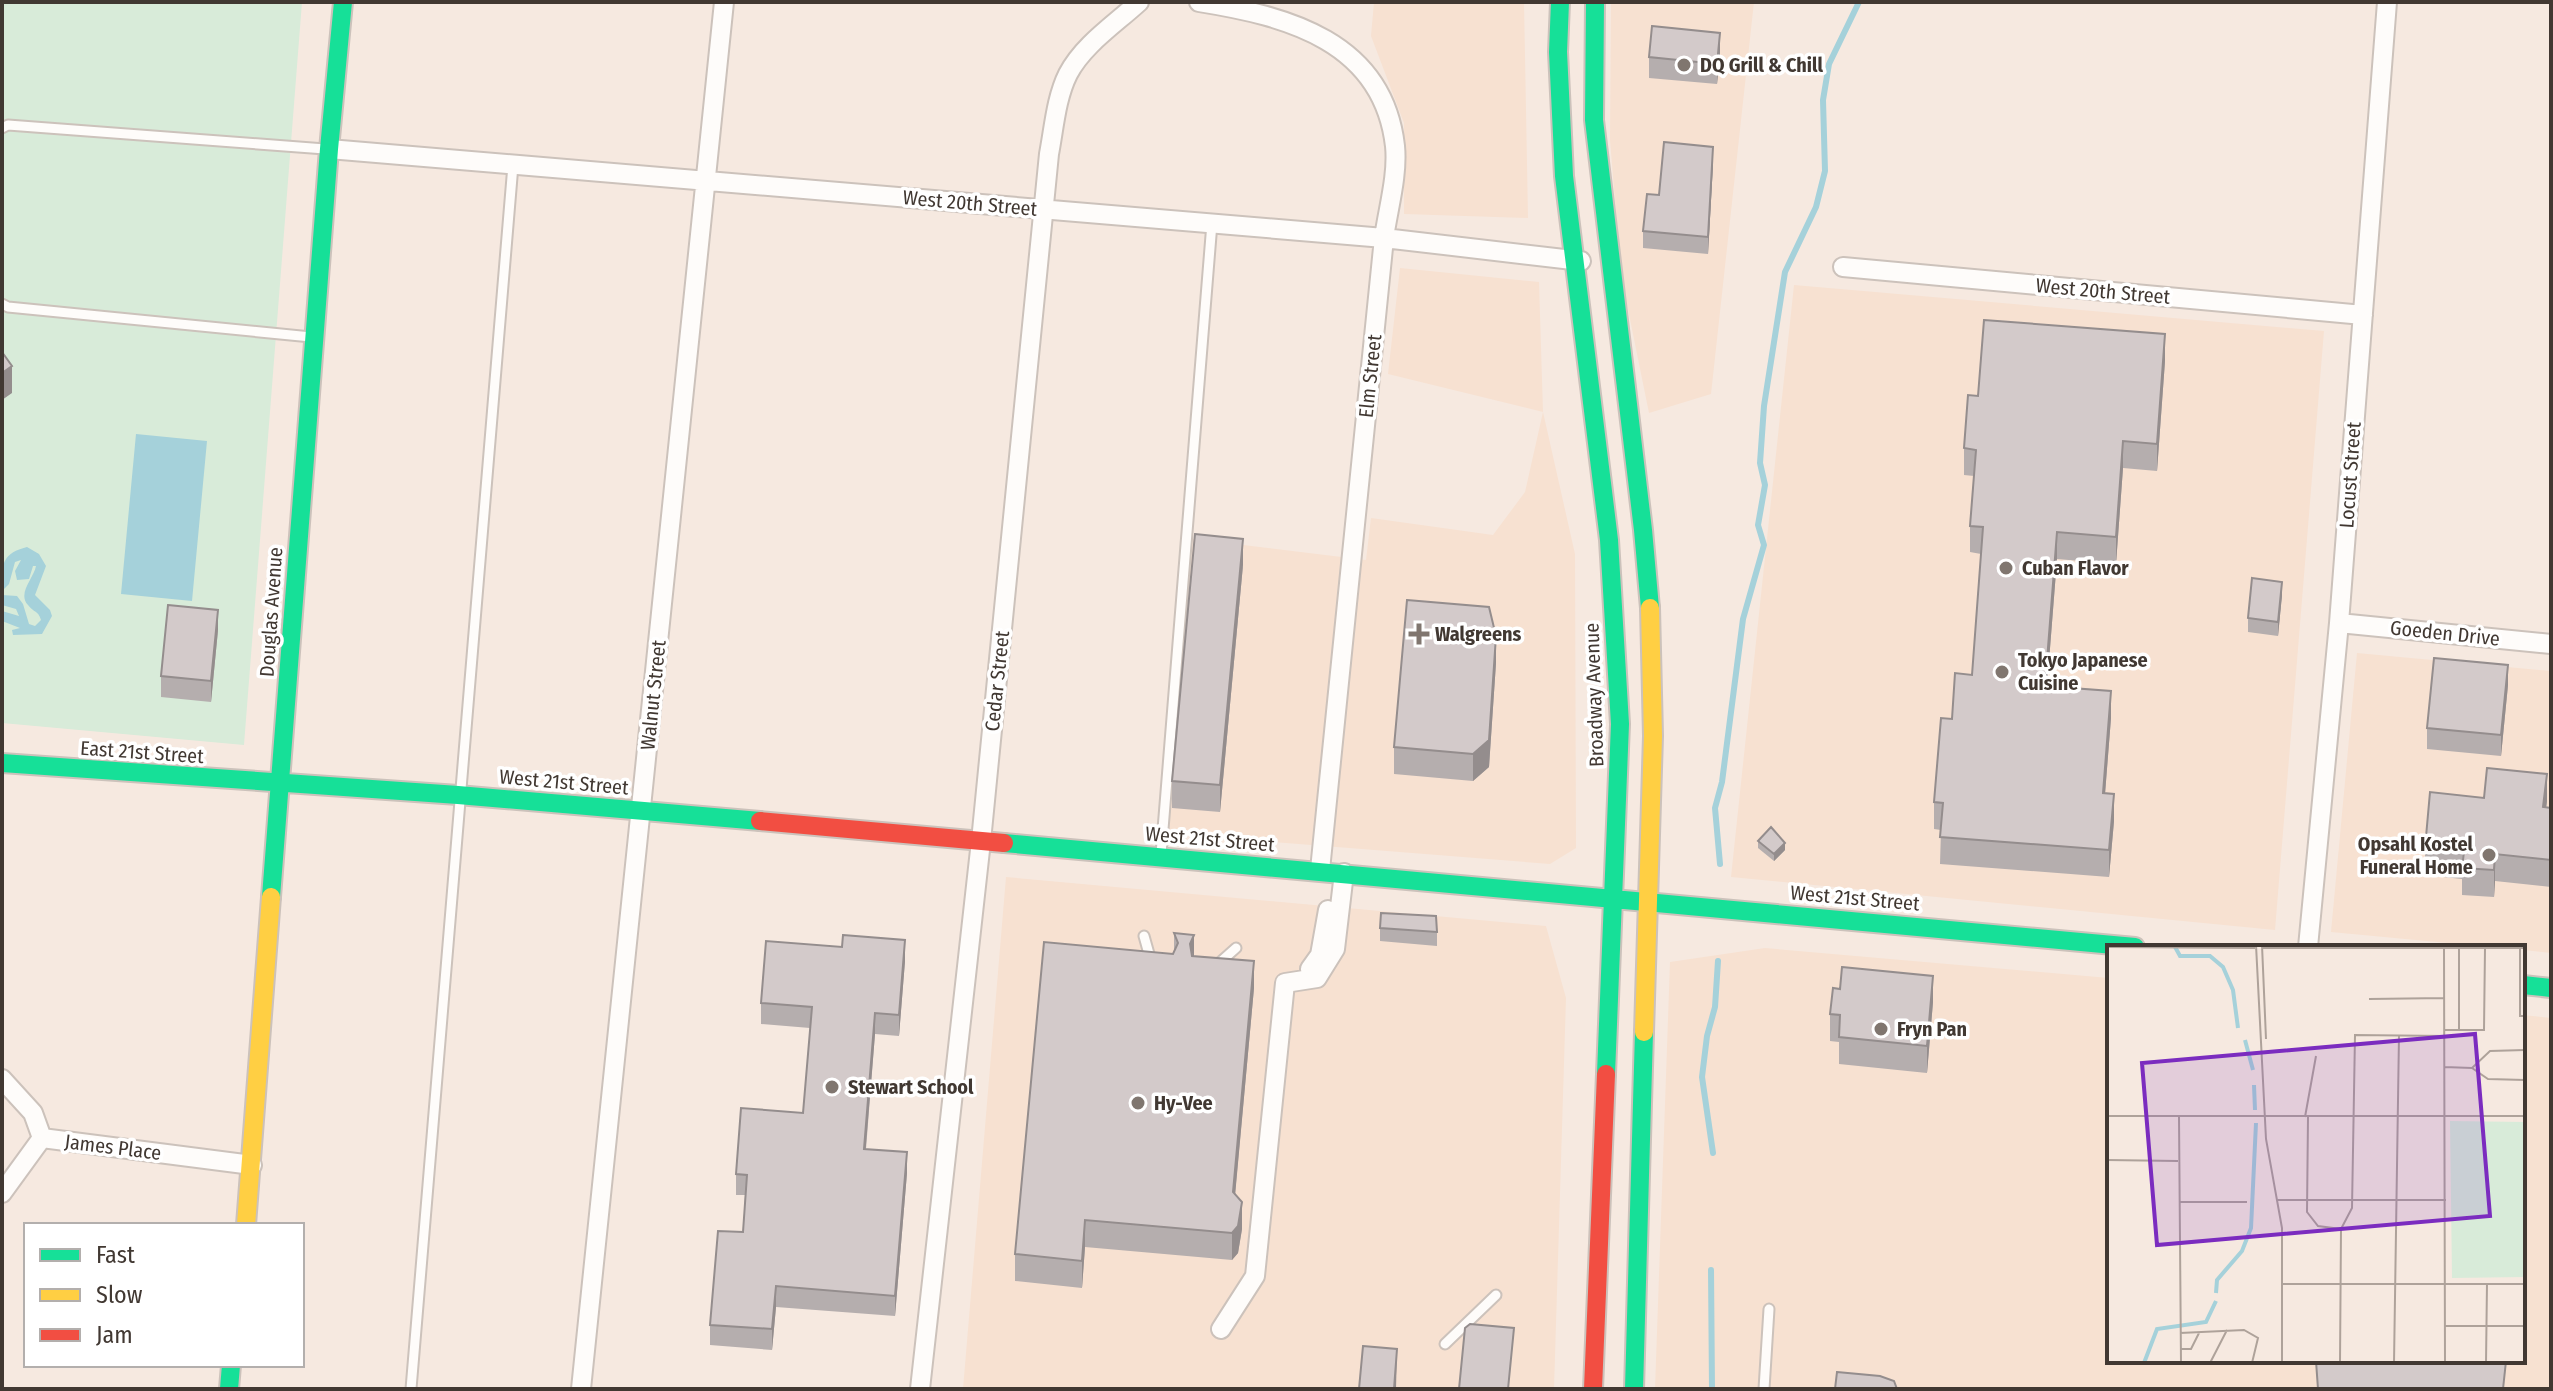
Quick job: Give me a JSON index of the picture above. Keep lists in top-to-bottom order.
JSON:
{
  "streets": {
    "main road": [
      "Douglas Avenue",
      "Broadway Avenue",
      "East 21st Street",
      "West 21st Street"
    ],
    "street": [
      "West 20th Street",
      "Elm Street",
      "Locust Street",
      "Goeden Drive",
      "Cedar Street",
      "Walnut Street",
      "James Place"
    ]
  },
  "crossings": [
    ["West 20th Street", "Elm Street"],
    ["West 20th Street", "Locust Street"],
    ["West 20th Street", "Douglas Avenue"],
    ["West 20th Street", "Cedar Street"],
    ["West 20th Street", "Walnut Street"],
    ["West 20th Street", "Broadway Avenue"],
    ["Elm Street", "West 21st Street"],
    ["Locust Street", "Goeden Drive"],
    ["Douglas Avenue", "East 21st Street"],
    ["Douglas Avenue", "West 21st Street"],
    ["Douglas Avenue", "James Place"],
    ["Cedar Street", "West 21st Street"],
    ["Walnut Street", "West 21st Street"],
    ["Broadway Avenue", "West 21st Street"],
    ["East 21st Street", "West 21st Street"]
  ],
  "places": {
    "other": [
      "DQ Grill & Chill",
      "Cuban Flavor",
      "Tokyo Japanese Cuisine",
      "Opsahl Kostel Funeral Home",
      "Fryn Pan",
      "Stewart School",
      "Hy-Vee"
    ],
    "health": ["Walgreens"]
  },
  "legend": ["Fast", "Slow", "Jam"]
}
